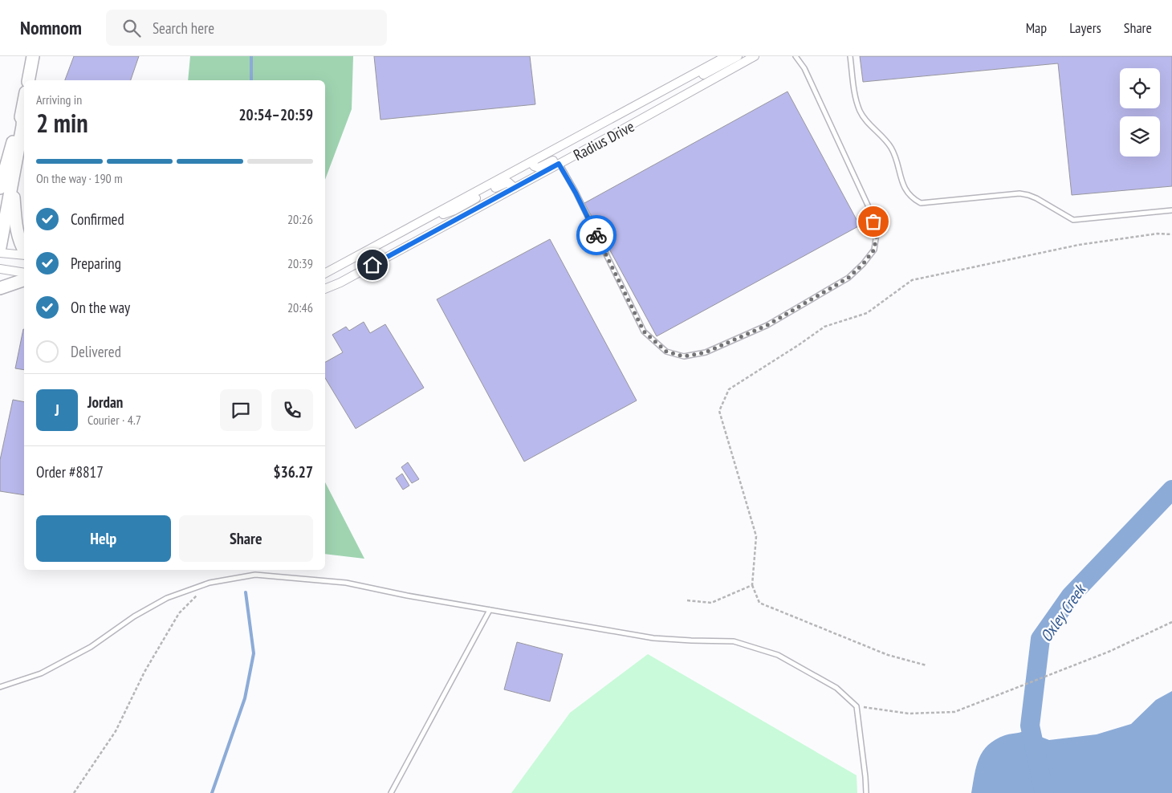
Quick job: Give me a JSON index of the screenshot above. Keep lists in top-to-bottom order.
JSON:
{
  "streets": {
    "street": ["Radius Drive"]
  },
  "water": ["Oxley Creek"],
  "page": {
    "header": "Nomnom",
    "search": "Search here",
    "nav": ["Map", "Layers", "Share"],
    "heading": ["2 min", "Arriving in", "20:54–20:59"],
    "panel": [
      "Jordan",
      "Courier · 4.7",
      "Order #8817",
      "$36.27"
    ],
    "bar": "On the way · 190 m",
    "list": [
      ["Confirmed", "20:26"],
      ["Preparing", "20:39"],
      ["On the way", "20:46"],
      "Delivered"
    ],
    "round": "J",
    "buttons": ["Help", "Share"]
  }
}
